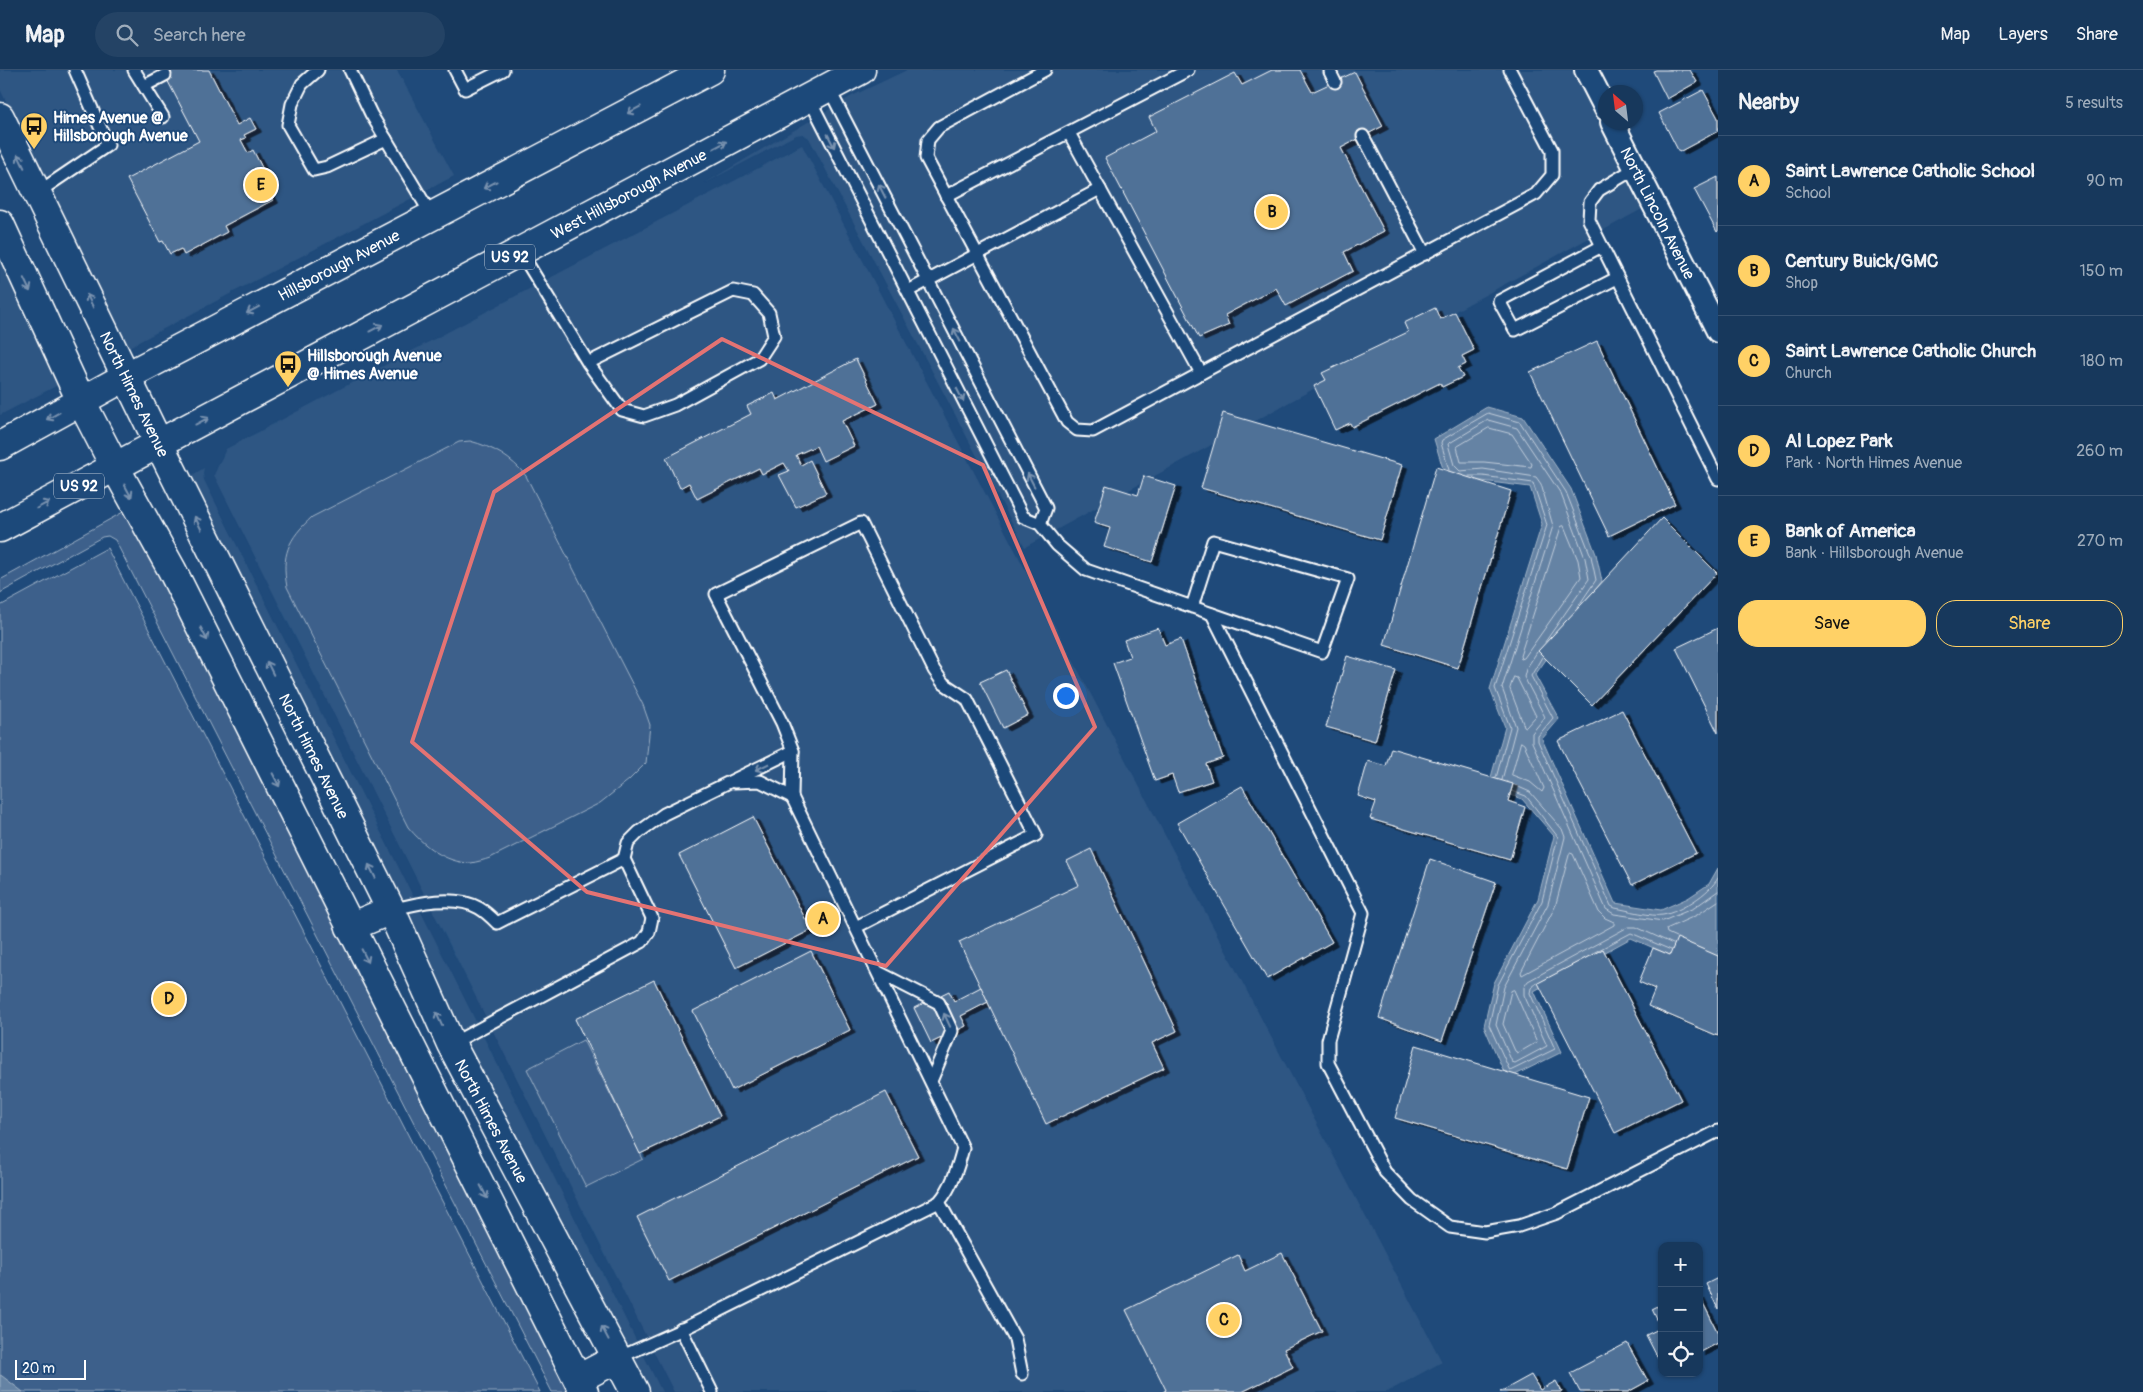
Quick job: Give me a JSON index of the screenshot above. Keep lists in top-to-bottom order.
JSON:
{
  "streets": {
    "street": [
      "West Hillsborough Avenue",
      "North Lincoln Avenue",
      "US 92",
      "Hillsborough Avenue",
      "North Himes Avenue"
    ]
  },
  "crossings": [
    ["West Hillsborough Avenue", "US 92"],
    ["West Hillsborough Avenue", "North Himes Avenue"],
    ["US 92", "North Himes Avenue"],
    ["Hillsborough Avenue", "North Himes Avenue"]
  ],
  "one_way": ["West Hillsborough Avenue", "Hillsborough Avenue"],
  "places": {
    "bus stop": ["Himes Avenue @ Hillsborough Avenue", "Hillsborough Avenue @ Himes Avenue"]
  },
  "scale_bar": "20 m",
  "north": "top left",
  "page": {
    "header": "Map",
    "search": "Search here",
    "nav": ["Map", "Layers", "Share"],
    "heading": ["Nearby", "5 results"],
    "list": [
      {
        "mark": "A",
        "name": "Saint Lawrence Catholic School",
        "note": "School",
        "value": "90 m"
      },
      {
        "mark": "B",
        "name": "Century Buick/GMC",
        "note": "Shop",
        "value": "150 m"
      },
      {
        "mark": "C",
        "name": "Saint Lawrence Catholic Church",
        "note": "Church",
        "value": "180 m"
      },
      {
        "mark": "D",
        "name": "Al Lopez Park",
        "note": "Park · North Himes Avenue",
        "value": "260 m"
      },
      {
        "mark": "E",
        "name": "Bank of America",
        "note": "Bank · Hillsborough Avenue",
        "value": "270 m"
      }
    ],
    "pins": [
      "E",
      "B",
      "A",
      "D",
      "C"
    ],
    "buttons": ["Save", "Share"],
    "map_buttons": ["+", "−"],
    "scale": "20 m"
  }
}
